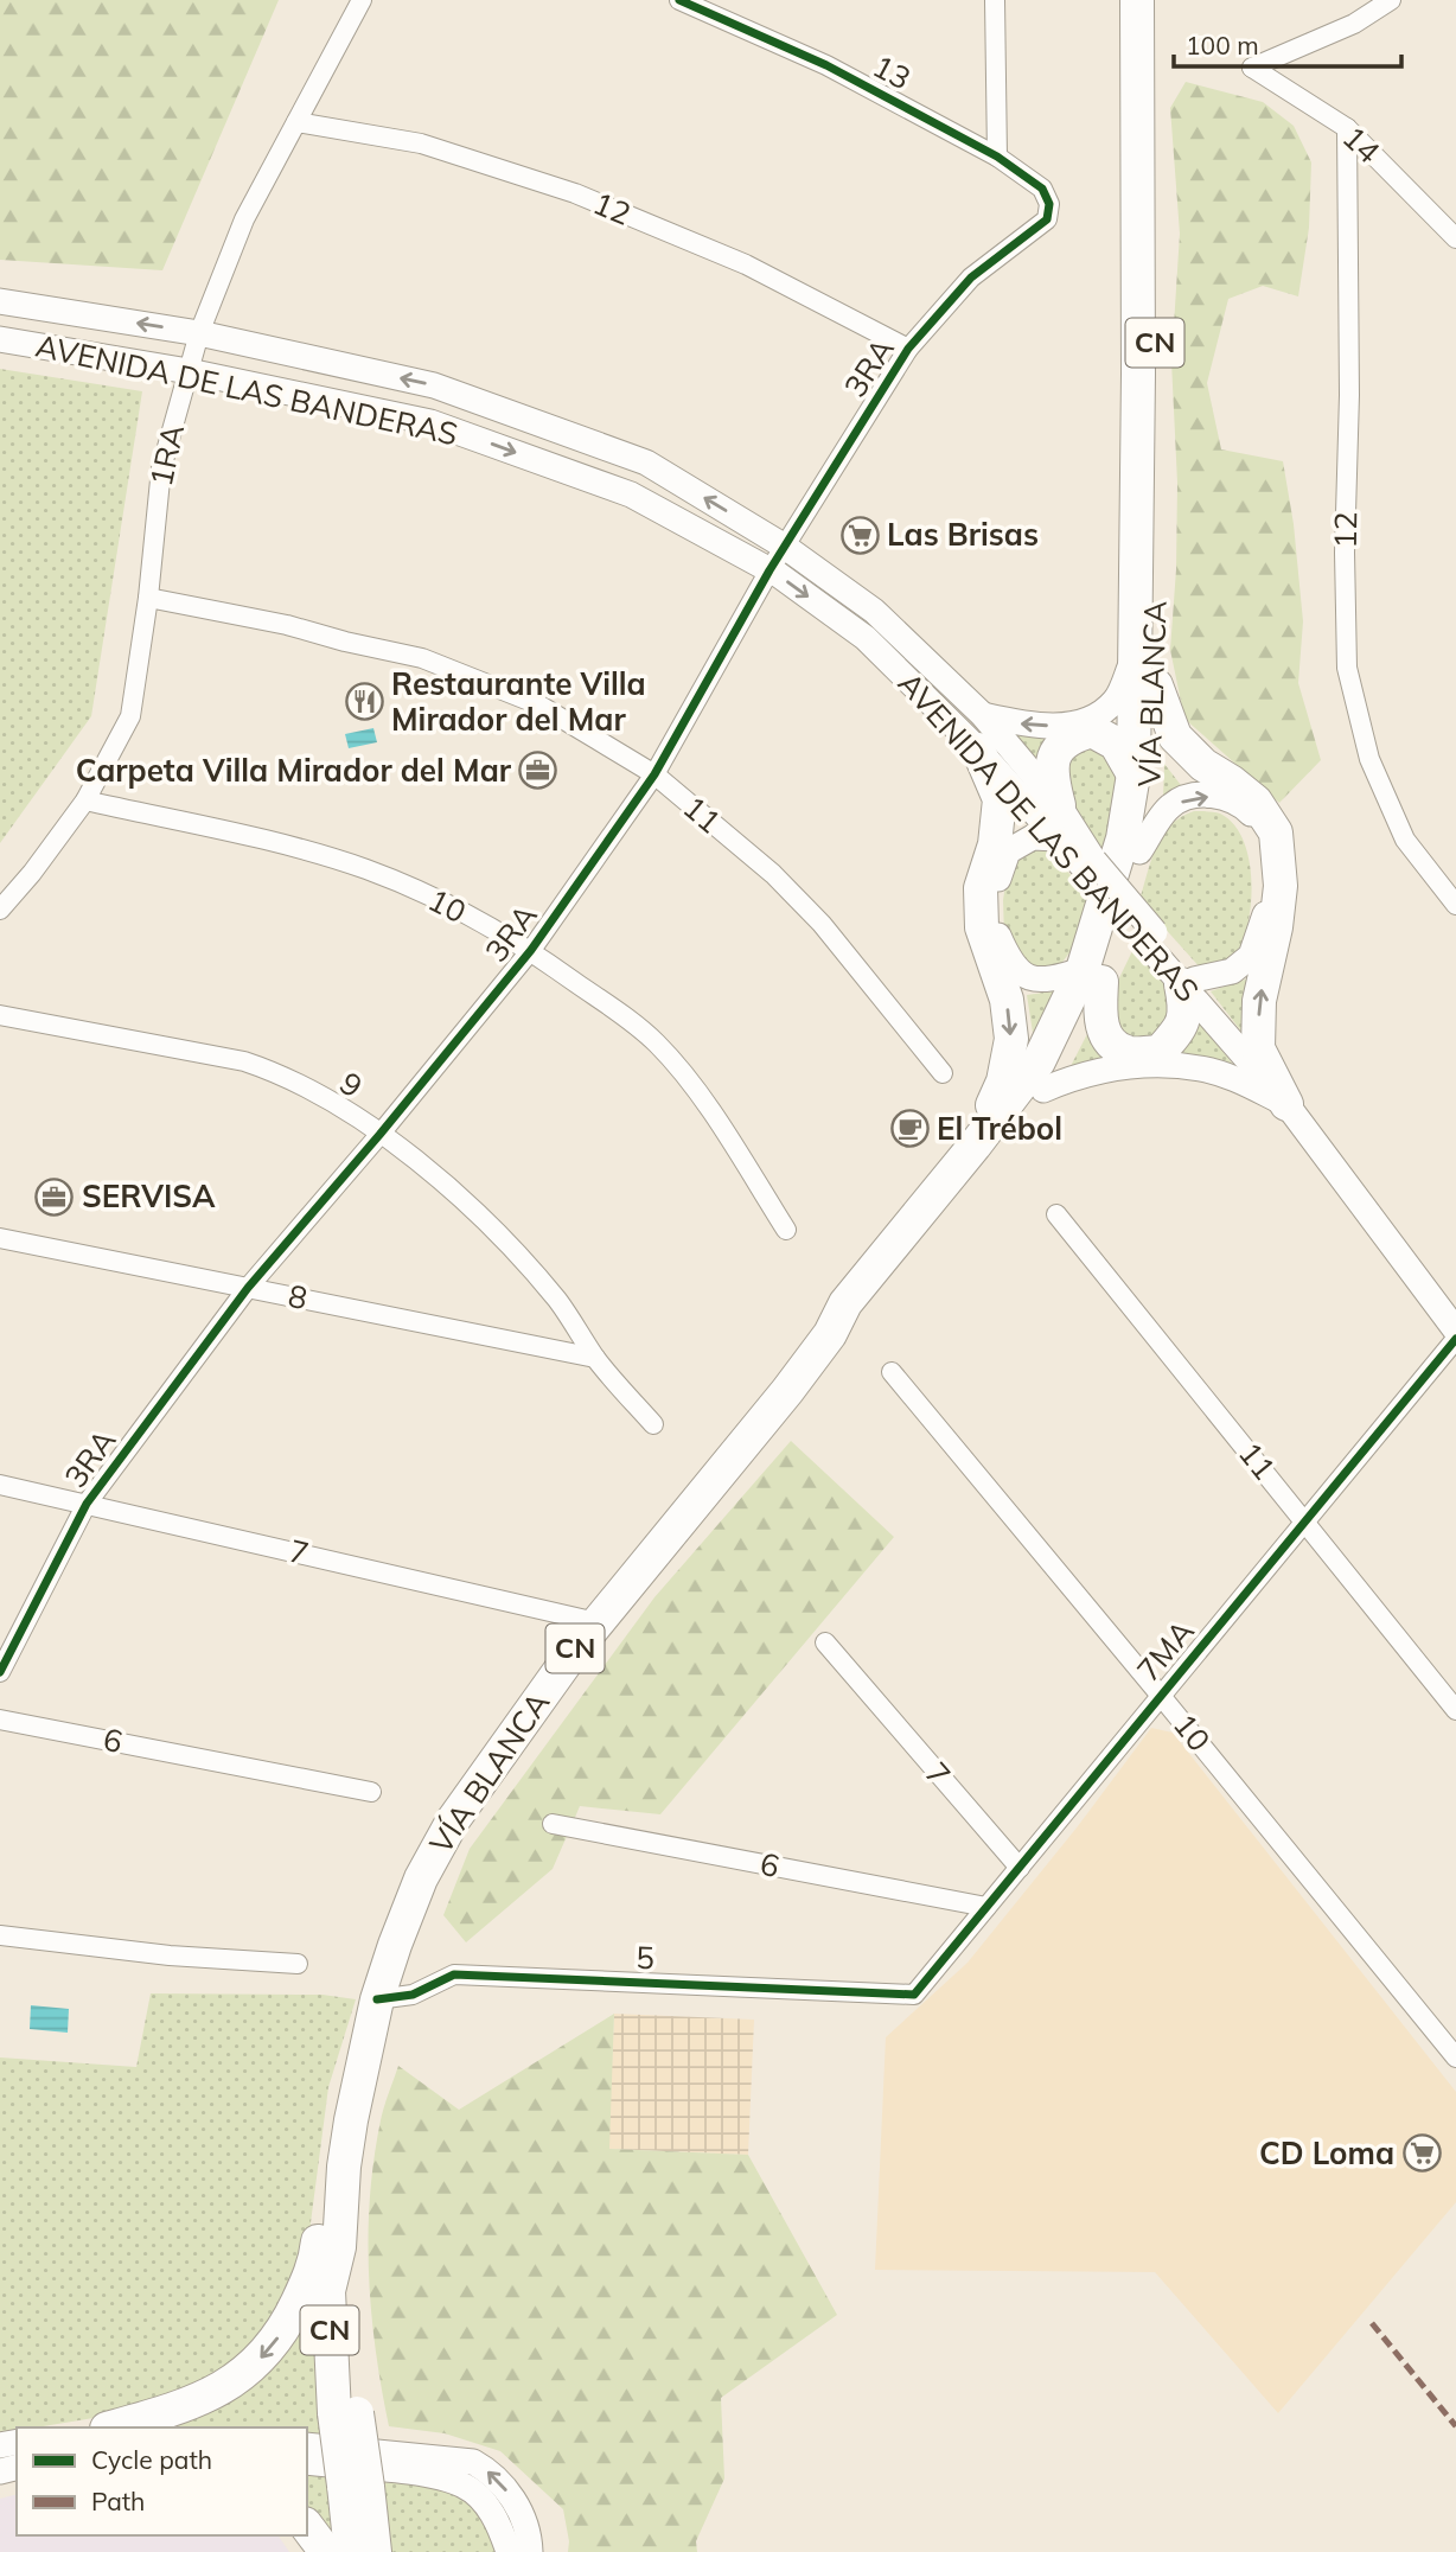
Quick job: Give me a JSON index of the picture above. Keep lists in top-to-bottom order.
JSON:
{
  "streets": {
    "highway": ["CN", "VÍA BLANCA"],
    "main road": ["AVENIDA DE LAS BANDERAS"],
    "street": [
      "13",
      "14",
      "12",
      "3RA",
      "1RA",
      "11",
      "10",
      "9",
      "8",
      "7",
      "7MA",
      "6",
      "5"
    ]
  },
  "crossings": [
    ["13", "3RA"],
    ["14", "12"],
    ["12", "3RA"],
    ["12", "1RA"],
    ["3RA", "AVENIDA DE LAS BANDERAS"],
    ["3RA", "11"],
    ["3RA", "10"],
    ["3RA", "9"],
    ["3RA", "8"],
    ["3RA", "7"],
    ["AVENIDA DE LAS BANDERAS", "1RA"],
    ["1RA", "11"],
    ["1RA", "10"],
    ["VÍA BLANCA", "7"],
    ["VÍA BLANCA", "5"],
    ["11", "7MA"],
    ["10", "7MA"],
    ["9", "8"],
    ["7", "7MA"],
    ["7MA", "6"],
    ["7MA", "5"]
  ],
  "places": {
    "supermarket": ["Las Brisas", "CD Loma"],
    "restaurant": ["Restaurante Villa Mirador del Mar"],
    "office": ["Carpeta Villa Mirador del Mar", "SERVISA"],
    "cafe": ["El Trébol"]
  },
  "legend": ["Cycle path", "Path"],
  "scale_bar": "100 m"
}
